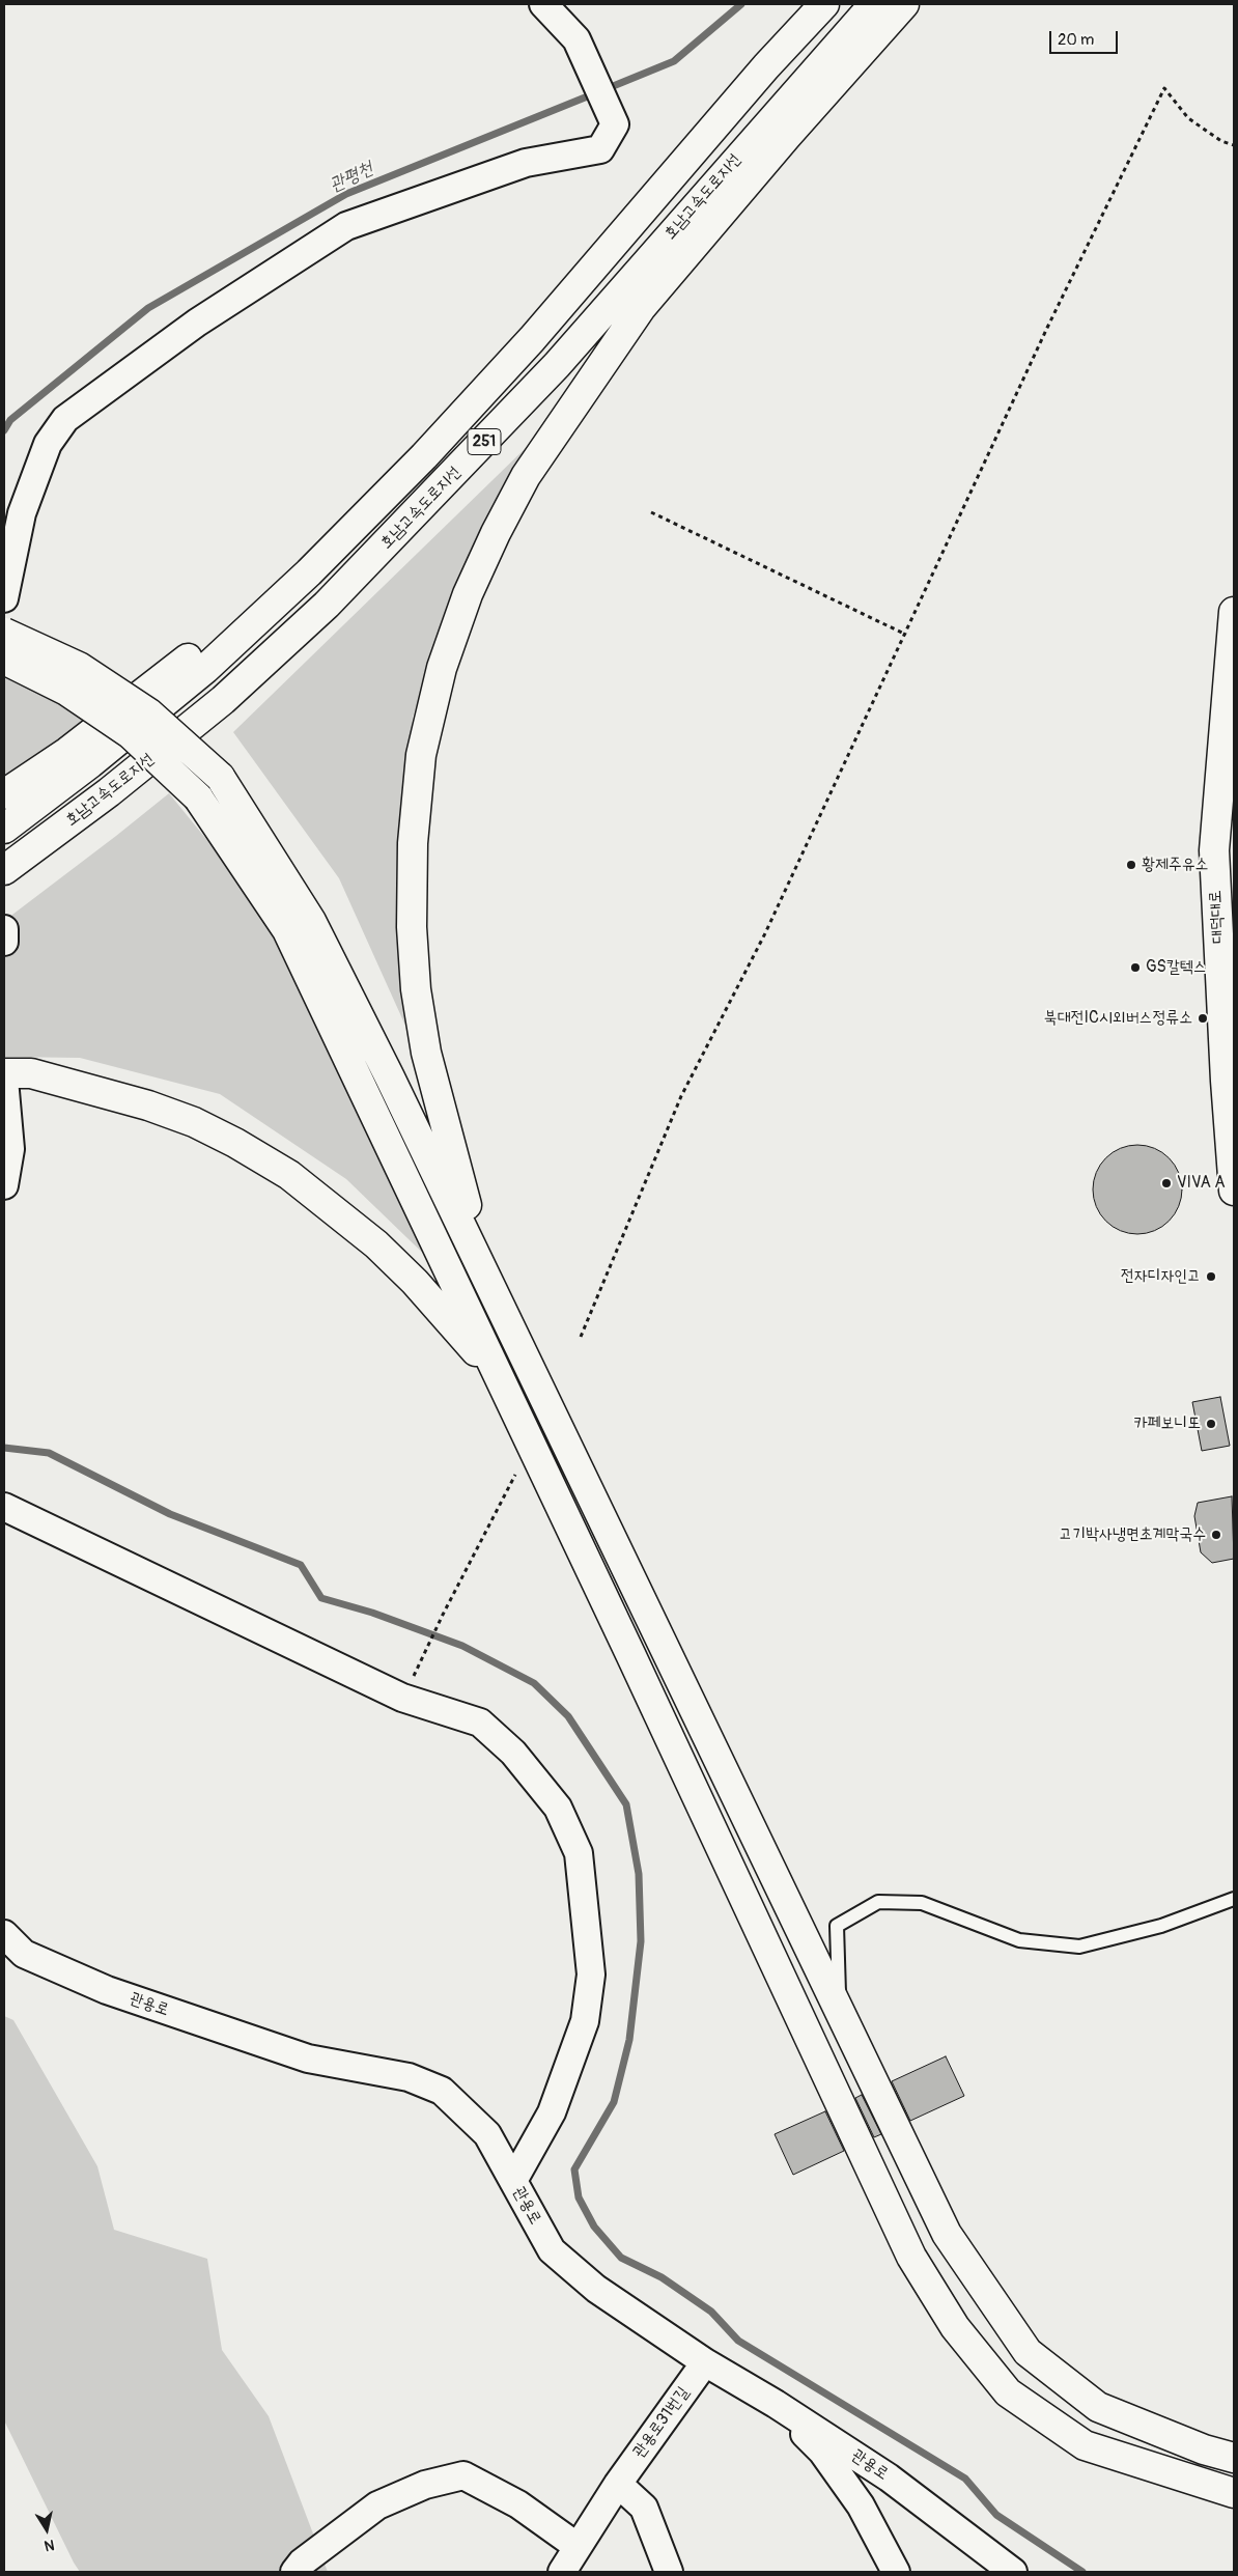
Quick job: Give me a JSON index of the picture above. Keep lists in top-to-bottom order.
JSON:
{
  "streets": {
    "main road": ["호남고속도로지선", "251", "대덕대로"],
    "street": ["관용로", "관용로31번길"]
  },
  "crossings": [
    ["관용로", "관용로31번길"]
  ],
  "water": ["관평천"],
  "places": [
    "황제주유소",
    "GS칼텍스",
    "북대전IC시외버스정류소",
    "VIVA A",
    "전자디자인고",
    "카페보니또",
    "고기박사냉면초계막국수"
  ],
  "scale_bar": "20 m",
  "north": "bottom"
}
